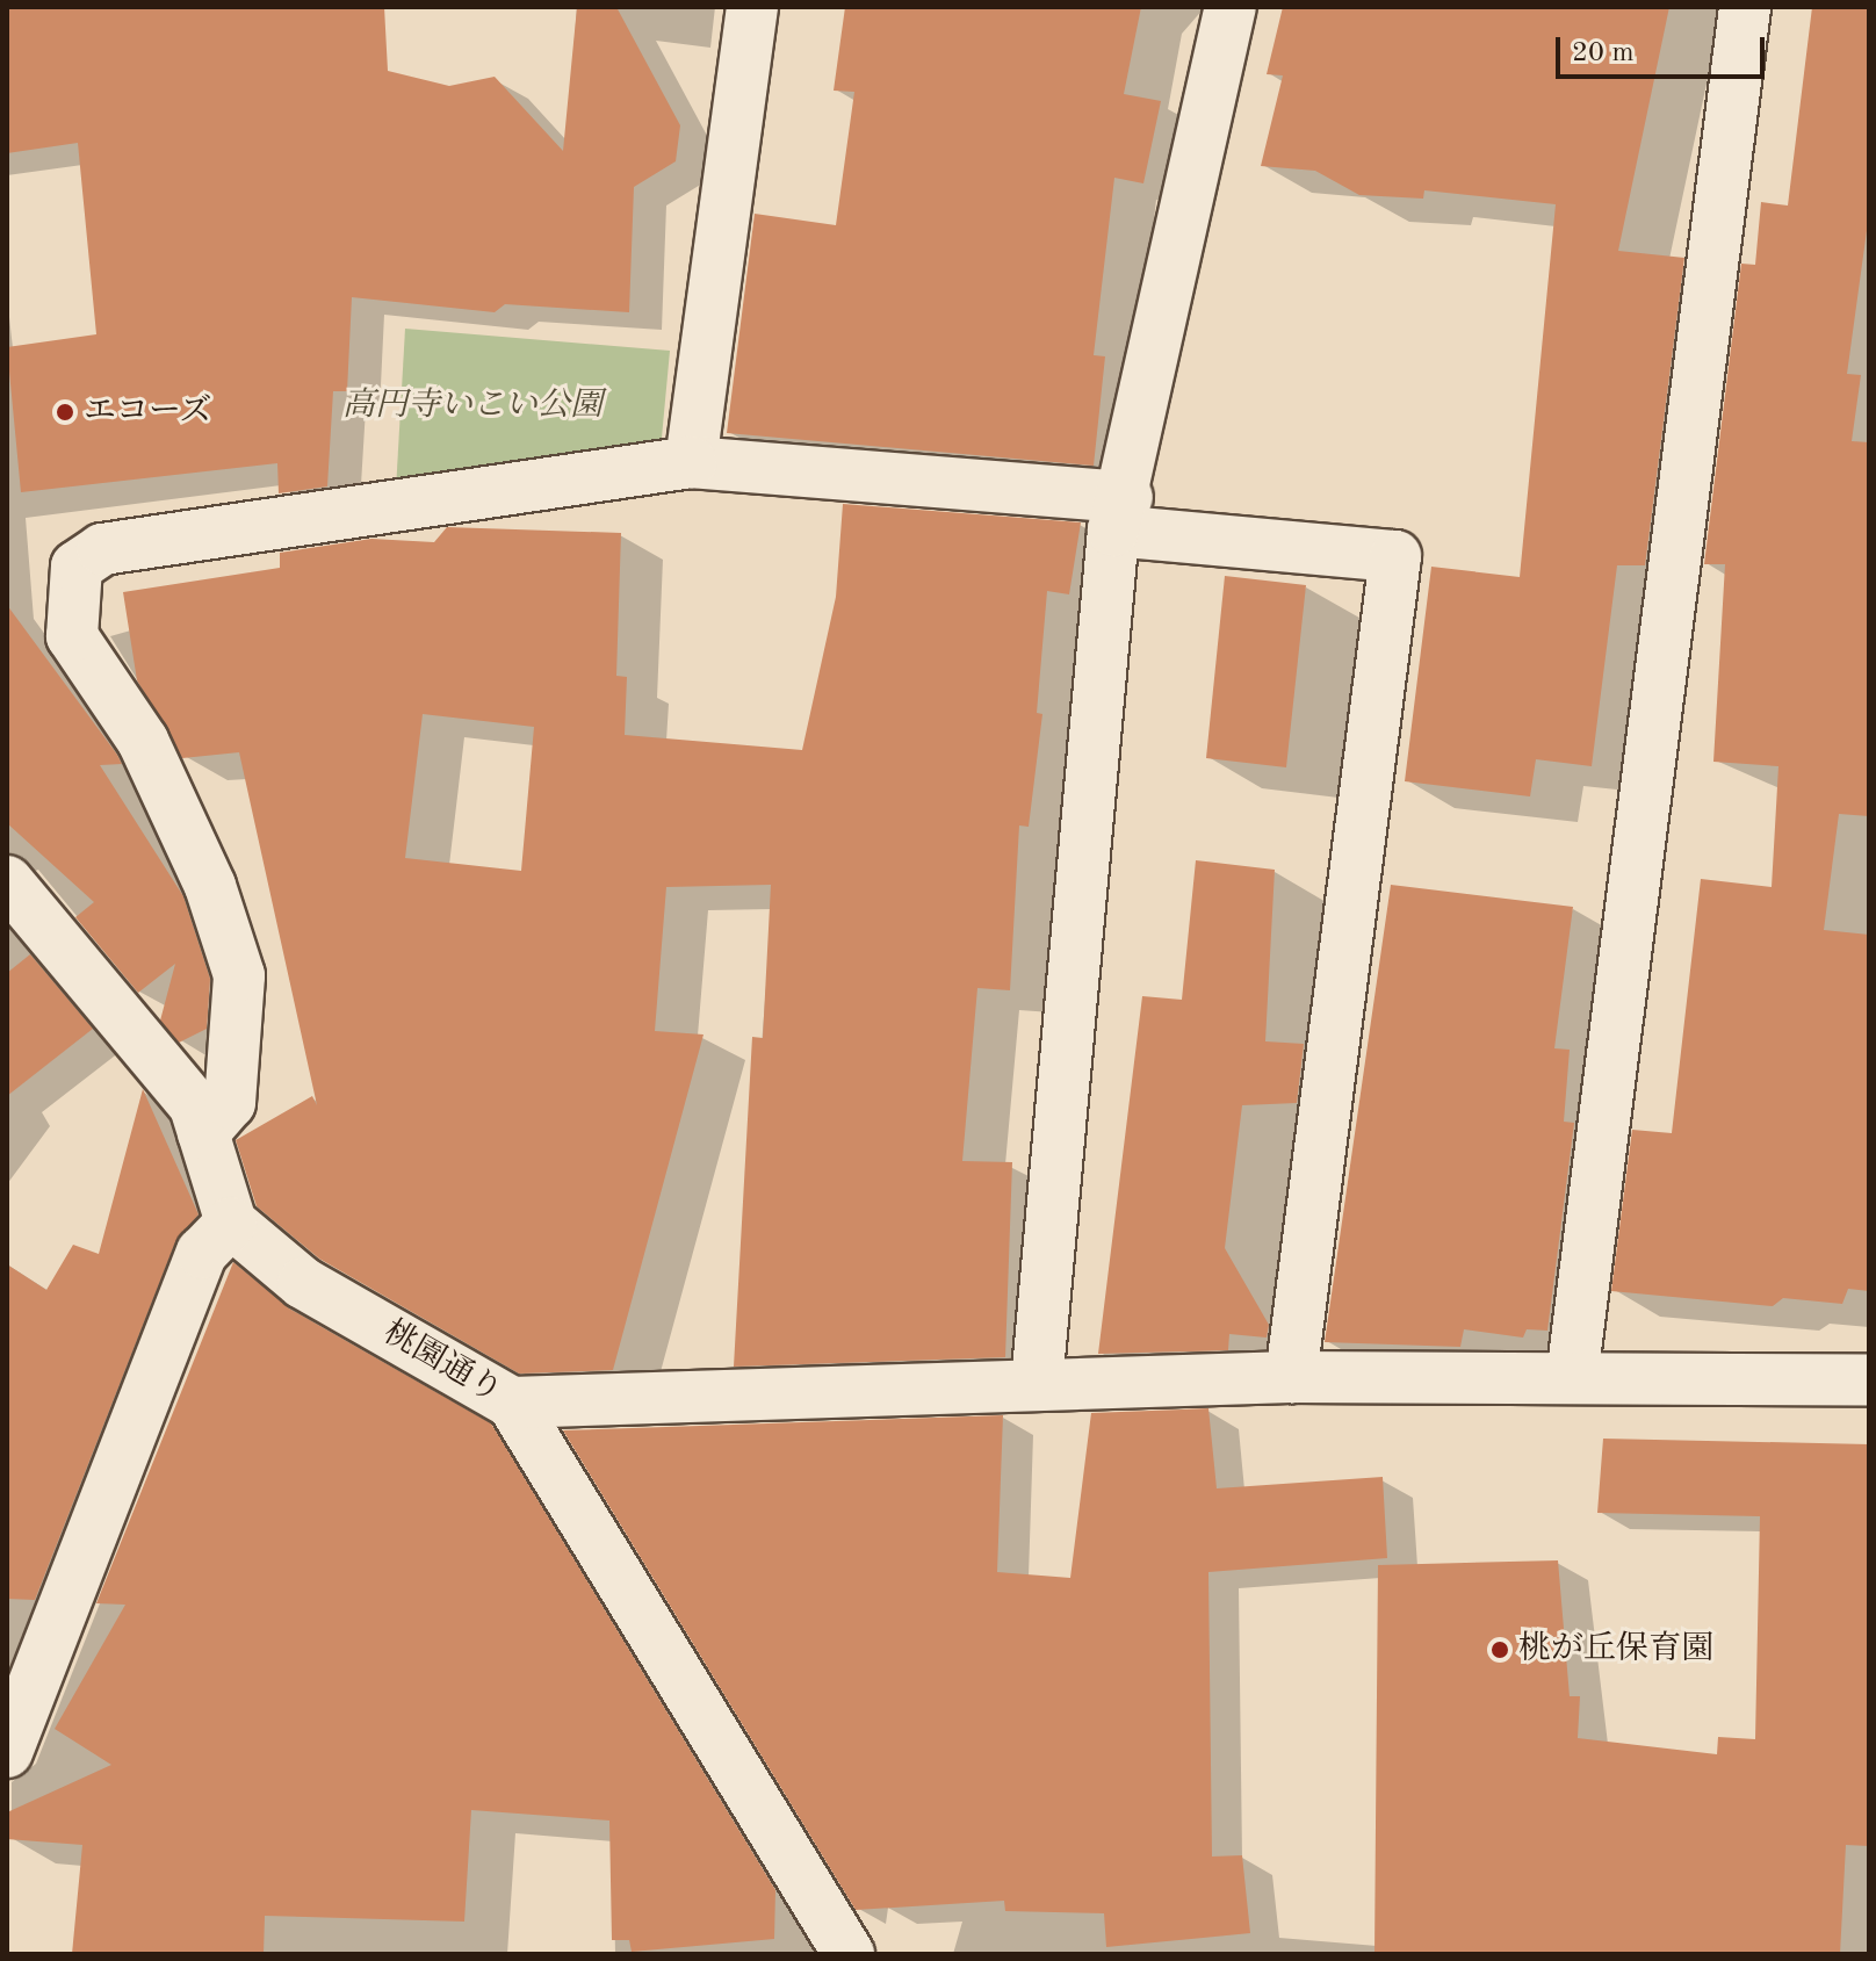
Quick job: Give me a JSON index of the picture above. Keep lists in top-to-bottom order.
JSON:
{
  "streets": {
    "street": ["桃園通り"]
  },
  "parks": ["高円寺いこい公園"],
  "places": ["エコーズ", "桃が丘保育園"],
  "scale_bar": "20 m"
}
